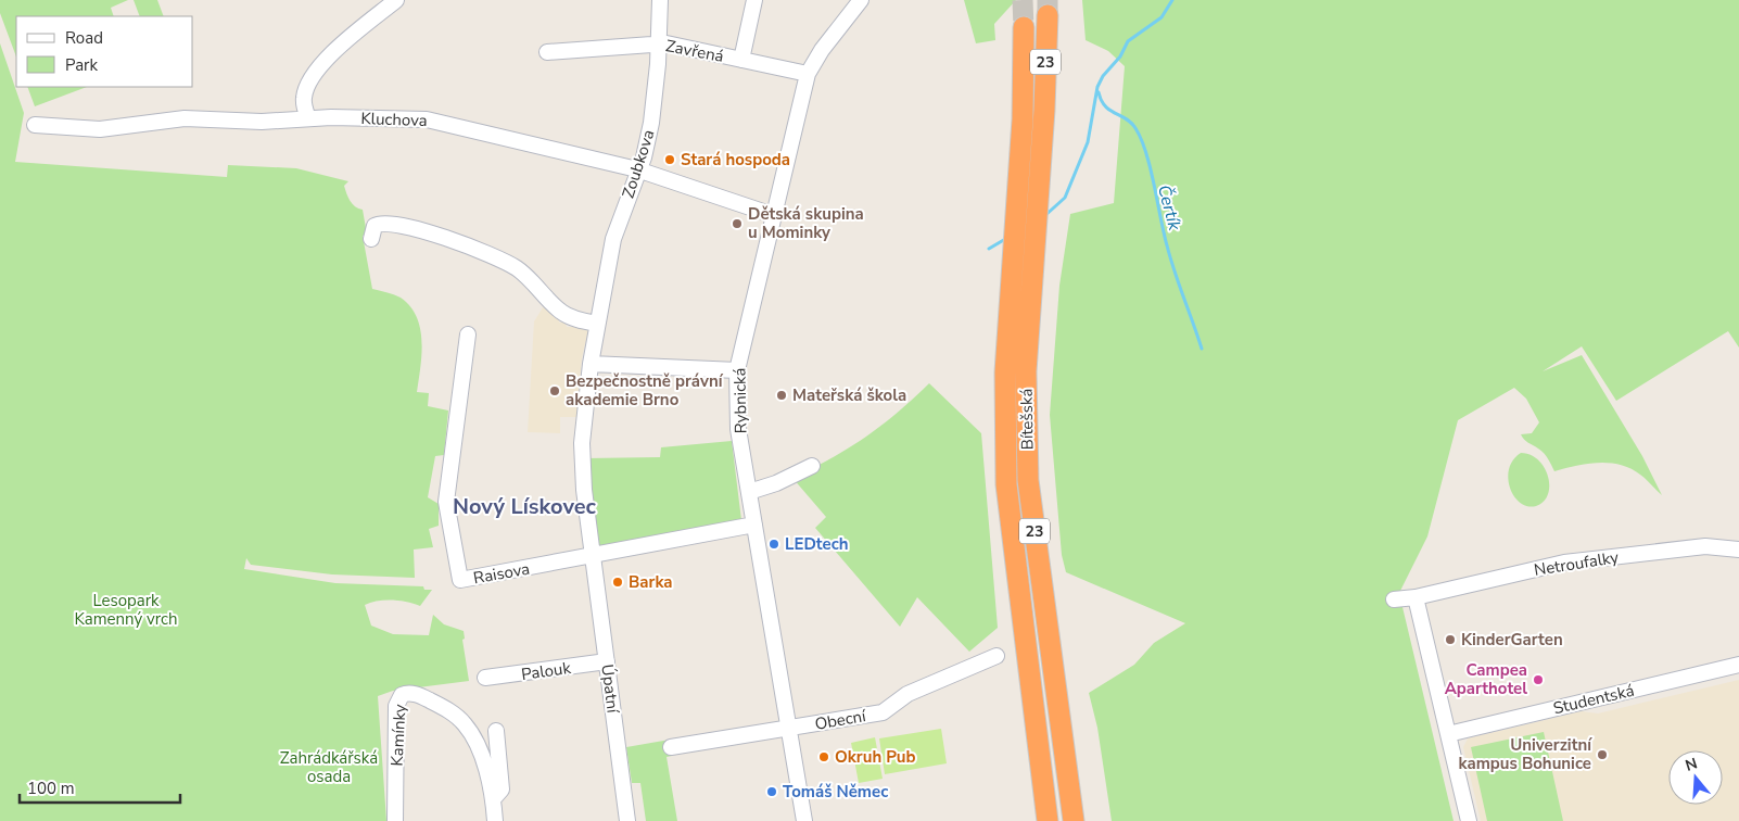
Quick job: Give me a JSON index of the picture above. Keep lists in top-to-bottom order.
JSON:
{
  "streets": {
    "highway": ["23", "Bítešská"],
    "street": [
      "Zavřená",
      "Kluchova",
      "Zoubkova",
      "Rybnická",
      "Netroufalky",
      "Raisova",
      "Palouk",
      "Úpatní",
      "Studentská",
      "Obecní",
      "Kamínky"
    ]
  },
  "crossings": [
    ["Zavřená", "Zoubkova"],
    ["Zavřená", "Rybnická"],
    ["Kluchova", "Zoubkova"],
    ["Kluchova", "Rybnická"],
    ["Zoubkova", "Raisova"],
    ["Zoubkova", "Úpatní"],
    ["Rybnická", "Raisova"],
    ["Rybnická", "Obecní"],
    ["Raisova", "Úpatní"],
    ["Palouk", "Úpatní"]
  ],
  "districts": ["Nový Lískovec"],
  "water": ["Čertík"],
  "parks": ["Lesopark Kamenný vrch", "Zahrádkářská osada"],
  "places": [
    "Stará hospoda",
    "Dětská skupina u Mominky",
    "Bezpečnostně právní akademie Brno",
    "Mateřská škola",
    "LEDtech",
    "Barka",
    "KinderGarten",
    "Campea Aparthotel",
    "Univerzitní kampus Bohunice",
    "Okruh Pub",
    "Tomáš Němec"
  ],
  "legend": ["Road", "Park"],
  "scale_bar": "100 m",
  "north": "top"
}
